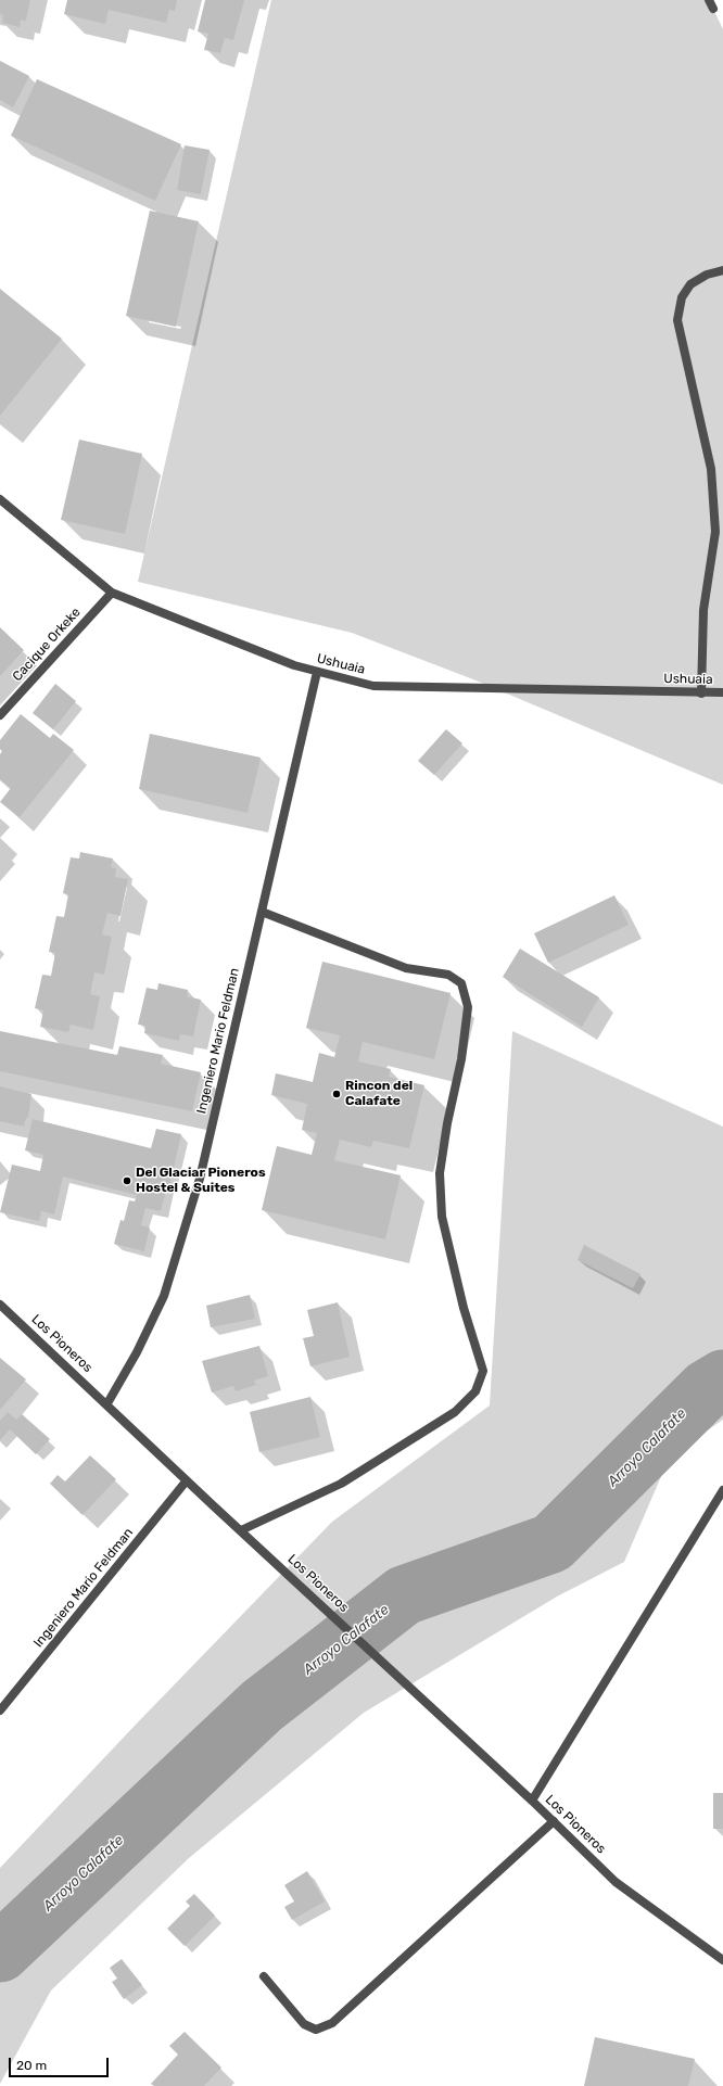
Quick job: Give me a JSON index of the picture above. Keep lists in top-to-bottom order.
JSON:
{
  "streets": {
    "street": [
      "Cacique Orkeke",
      "Ushuaia",
      "Ingeniero Mario Feldman",
      "Los Pioneros"
    ]
  },
  "crossings": [
    ["Cacique Orkeke", "Ushuaia"],
    ["Ushuaia", "Ingeniero Mario Feldman"],
    ["Ingeniero Mario Feldman", "Los Pioneros"]
  ],
  "water": ["Arroyo Calafate"],
  "places": ["Rincon del Calafate", "Del Glaciar Pioneros Hostel & Suites"],
  "scale_bar": "20 m"
}
